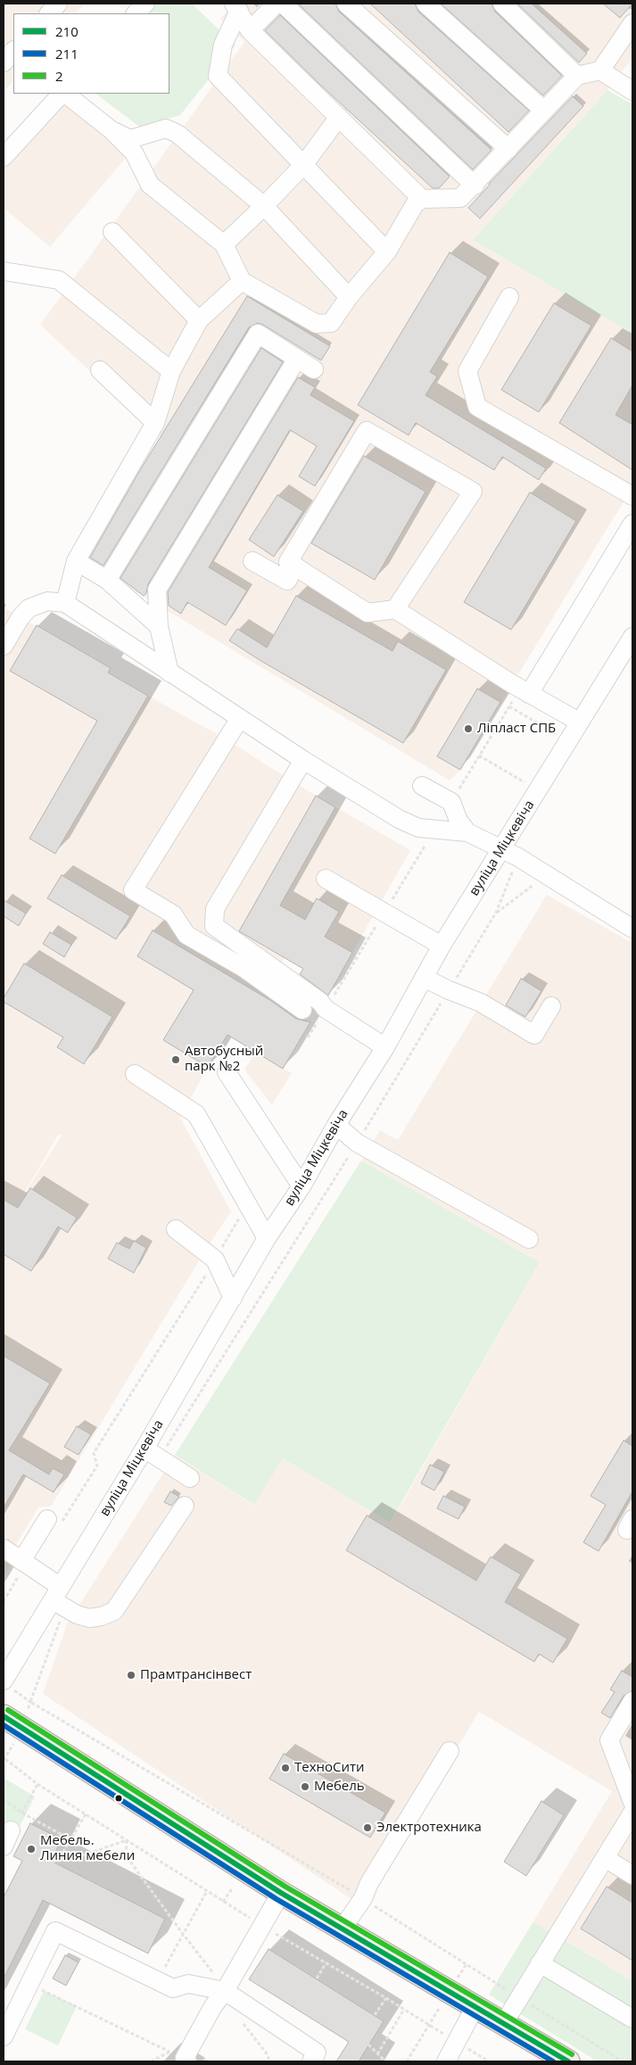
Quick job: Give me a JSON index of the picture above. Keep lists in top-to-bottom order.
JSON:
{
  "streets": {
    "street": ["вуліца Міцкевіча"]
  },
  "places": [
    "Ліпласт СПБ",
    "Автобусный парк №2",
    "Прамтрансінвест",
    "ТехноСити",
    "Мебель",
    "Электротехника",
    "Мебель. Линия мебели"
  ],
  "lines": ["transit line 2", "transit line 210", "transit line 211"],
  "legend": ["210", "211", "2"]
}
